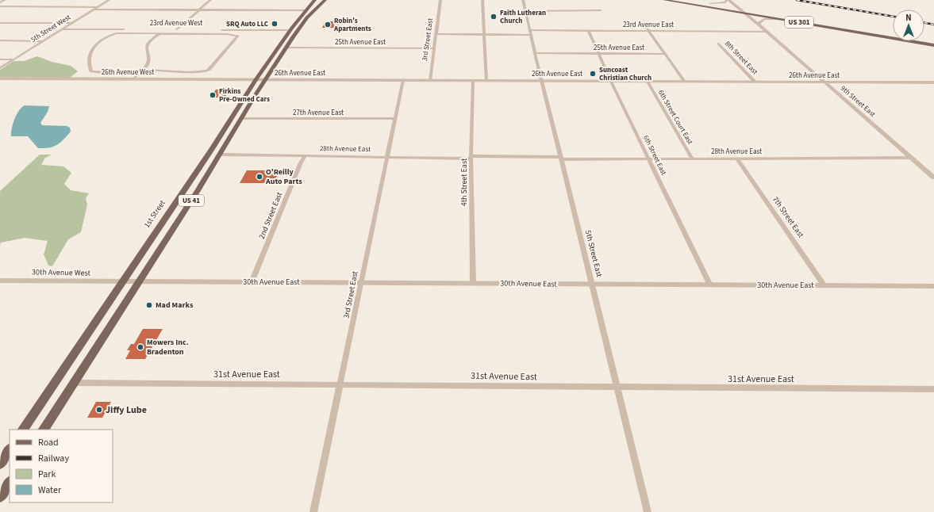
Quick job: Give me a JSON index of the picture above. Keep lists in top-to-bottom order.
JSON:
{
  "streets": {
    "main road": ["US 301", "US 41", "1st Street"],
    "street": [
      "23rd Avenue West",
      "23rd Avenue East",
      "5th Street West",
      "3rd Street East",
      "25th Avenue East",
      "8th Street East",
      "26th Avenue West",
      "26th Avenue East",
      "9th Street East",
      "27th Avenue East",
      "6th Street Court East",
      "28th Avenue East",
      "6th Street East",
      "4th Street East",
      "2nd Street East",
      "7th Street East",
      "5th Street East",
      "30th Avenue West",
      "30th Avenue East",
      "31st Avenue East"
    ]
  },
  "crossings": [
    ["US 301", "9th Street East"],
    ["23rd Avenue West", "5th Street West"],
    ["23rd Avenue East", "3rd Street East"],
    ["23rd Avenue East", "9th Street East"],
    ["23rd Avenue East", "6th Street East"],
    ["23rd Avenue East", "5th Street East"],
    ["3rd Street East", "25th Avenue East"],
    ["3rd Street East", "26th Avenue East"],
    ["3rd Street East", "27th Avenue East"],
    ["3rd Street East", "28th Avenue East"],
    ["3rd Street East", "30th Avenue East"],
    ["3rd Street East", "31st Avenue East"],
    ["25th Avenue East", "6th Street East"],
    ["25th Avenue East", "US 41"],
    ["25th Avenue East", "5th Street East"],
    ["8th Street East", "26th Avenue East"],
    ["26th Avenue West", "26th Avenue East"],
    ["26th Avenue West", "1st Street"],
    ["26th Avenue East", "9th Street East"],
    ["26th Avenue East", "6th Street Court East"],
    ["26th Avenue East", "6th Street East"],
    ["26th Avenue East", "4th Street East"],
    ["26th Avenue East", "US 41"],
    ["26th Avenue East", "1st Street"],
    ["26th Avenue East", "5th Street East"],
    ["9th Street East", "28th Avenue East"],
    ["27th Avenue East", "US 41"],
    ["6th Street Court East", "28th Avenue East"],
    ["28th Avenue East", "6th Street East"],
    ["28th Avenue East", "4th Street East"],
    ["28th Avenue East", "US 41"],
    ["28th Avenue East", "2nd Street East"],
    ["28th Avenue East", "7th Street East"],
    ["28th Avenue East", "5th Street East"],
    ["6th Street East", "30th Avenue East"],
    ["4th Street East", "30th Avenue East"],
    ["US 41", "1st Street"],
    ["US 41", "30th Avenue East"],
    ["US 41", "31st Avenue East"],
    ["1st Street", "30th Avenue West"],
    ["1st Street", "30th Avenue East"],
    ["2nd Street East", "30th Avenue East"],
    ["7th Street East", "30th Avenue East"],
    ["5th Street East", "30th Avenue East"],
    ["5th Street East", "31st Avenue East"],
    ["30th Avenue West", "30th Avenue East"]
  ],
  "places": [
    "Faith Lutheran Church",
    "SRQ Auto LLC",
    "Robin's Apartments",
    "Suncoast Christian Church",
    "Firkins Pre-Owned Cars",
    "O'Reilly Auto Parts",
    "Mad Marks",
    "Mowers Inc. Bradenton",
    "Jiffy Lube"
  ],
  "legend": [
    "Road",
    "Railway",
    "Park",
    "Water"
  ],
  "north": "top"
}
